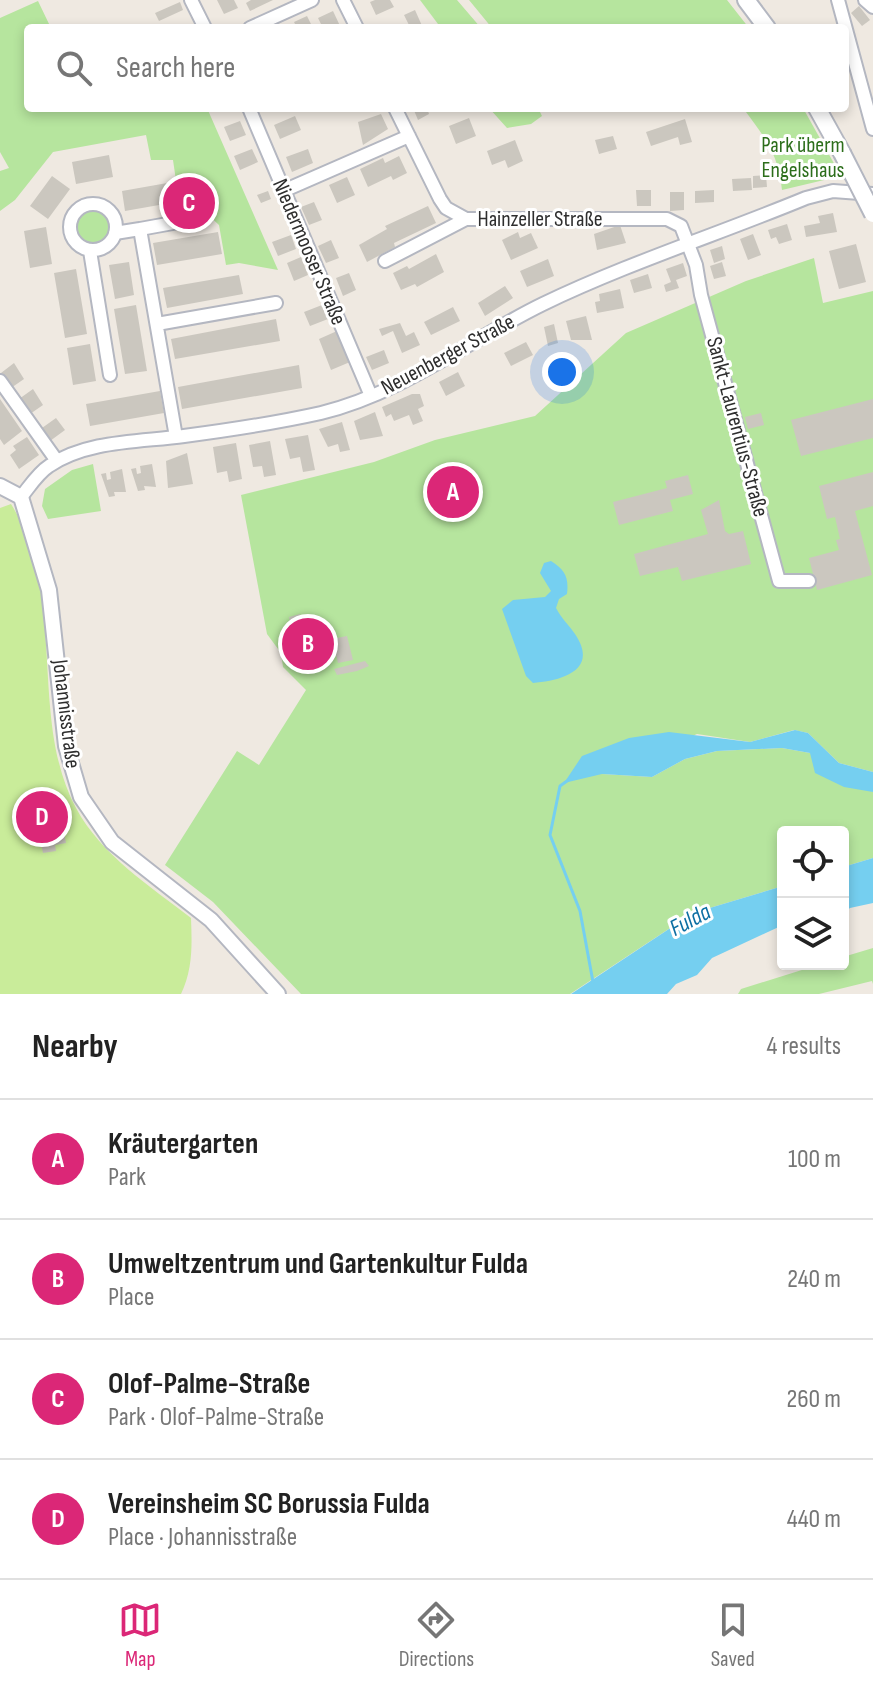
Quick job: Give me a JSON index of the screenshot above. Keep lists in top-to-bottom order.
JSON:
{
  "streets": {
    "street": [
      "Hainzeller Straße",
      "Niedermooser Straße",
      "Neuenberger Straße",
      "Sankt-Laurentius-Straße",
      "Johannisstraße"
    ]
  },
  "crossings": [
    ["Hainzeller Straße", "Neuenberger Straße"],
    ["Hainzeller Straße", "Sankt-Laurentius-Straße"],
    ["Niedermooser Straße", "Neuenberger Straße"],
    ["Neuenberger Straße", "Sankt-Laurentius-Straße"],
    ["Neuenberger Straße", "Johannisstraße"]
  ],
  "water": ["Fulda"],
  "parks": ["Park überm Engelshaus"],
  "page": {
    "search": "Search here",
    "pins": [
      "C",
      "A",
      "B",
      "D"
    ],
    "heading": ["Nearby", "4 results"],
    "list": [
      {
        "mark": "A",
        "name": "Kräutergarten",
        "note": "Park",
        "value": "100 m"
      },
      {
        "mark": "B",
        "name": "Umweltzentrum und Gartenkultur Fulda",
        "note": "Place",
        "value": "240 m"
      },
      {
        "mark": "C",
        "name": "Olof-Palme-Straße",
        "note": "Park · Olof-Palme-Straße",
        "value": "260 m"
      },
      {
        "mark": "D",
        "name": "Vereinsheim SC Borussia Fulda",
        "note": "Place · Johannisstraße",
        "value": "440 m"
      }
    ],
    "nav": ["Map", "Directions", "Saved"]
  }
}
